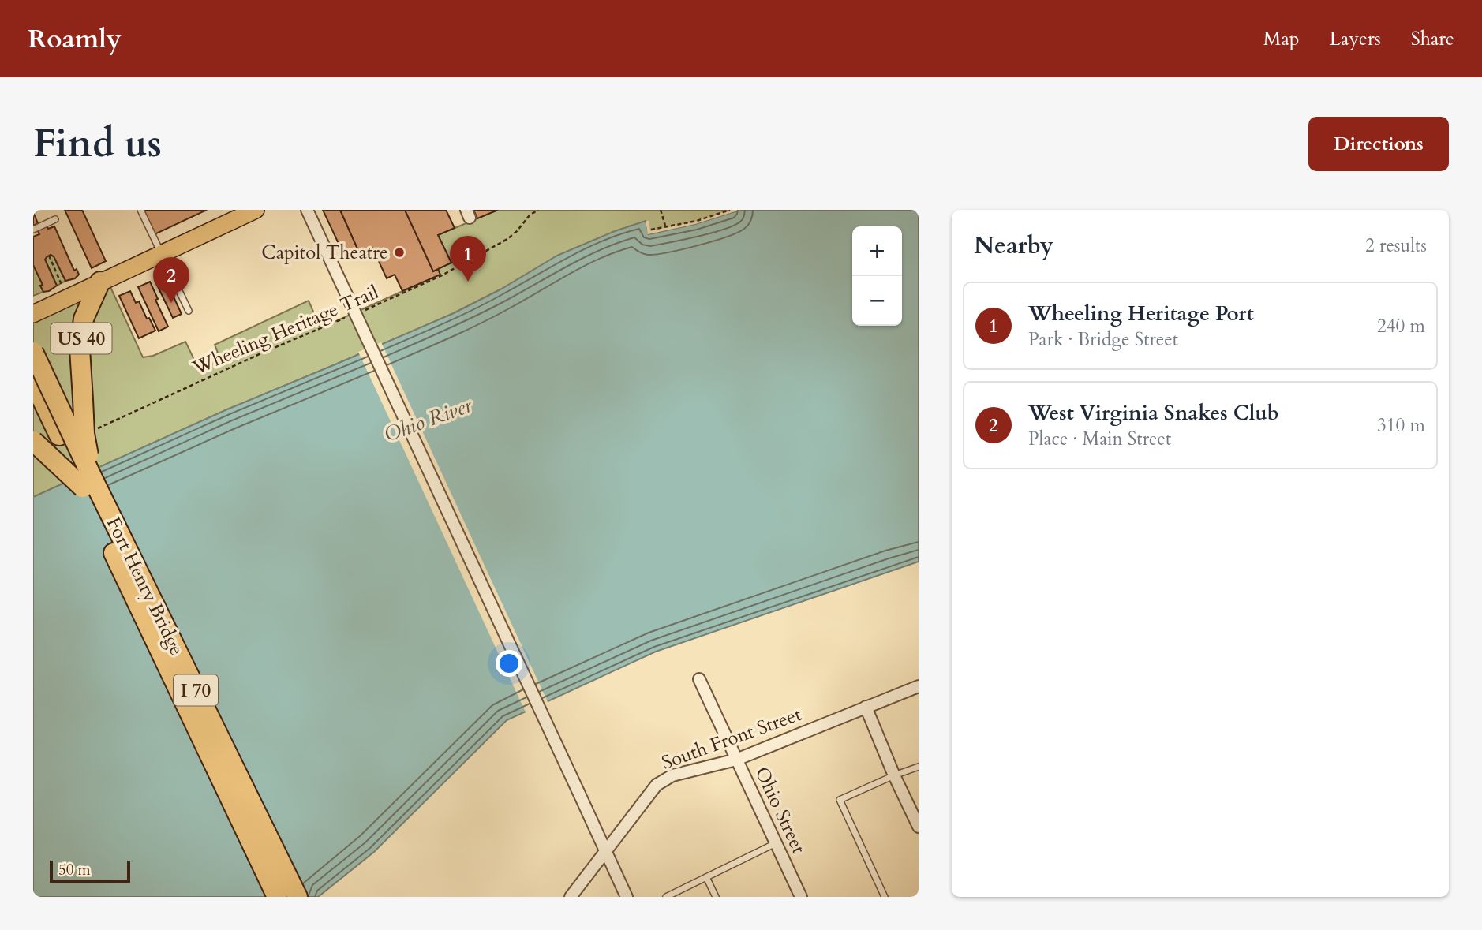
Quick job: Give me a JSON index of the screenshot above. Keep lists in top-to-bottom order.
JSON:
{
  "streets": {
    "highway": ["US 40", "Fort Henry Bridge", "I 70"],
    "street": ["South Front Street", "Ohio Street"],
    "path": ["Wheeling Heritage Trail"]
  },
  "crossings": [
    ["US 40", "Fort Henry Bridge"],
    ["US 40", "I 70"],
    ["Fort Henry Bridge", "I 70"],
    ["South Front Street", "Ohio Street"]
  ],
  "water": ["Ohio River"],
  "places": ["Capitol Theatre"],
  "scale_bar": "50 m",
  "page": {
    "header": "Roamly",
    "nav": ["Map", "Layers", "Share"],
    "buttons": "Directions",
    "title": "Find us",
    "heading": ["Nearby", "2 results"],
    "map_buttons": ["+", "−"],
    "pins": ["1", "2"],
    "list": [
      {
        "mark": "1",
        "name": "Wheeling Heritage Port",
        "note": "Park · Bridge Street",
        "value": "240 m"
      },
      {
        "mark": "2",
        "name": "West Virginia Snakes Club",
        "note": "Place · Main Street",
        "value": "310 m"
      }
    ],
    "scale": "50 m"
  }
}
